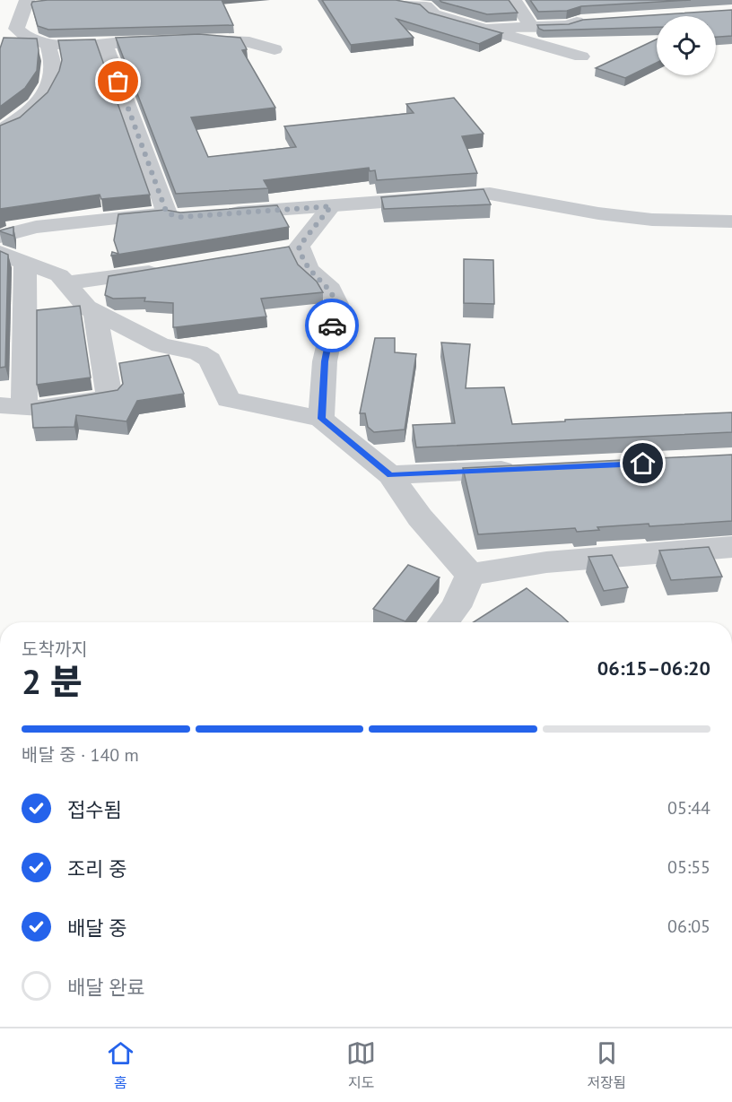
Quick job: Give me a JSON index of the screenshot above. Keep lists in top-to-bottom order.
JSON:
{
  "page": {
    "heading": ["2 분", "도착까지", "06:15–06:20"],
    "bar": "배달 중 · 140 m",
    "list": [
      ["접수됨", "05:44"],
      ["조리 중", "05:55"],
      ["배달 중", "06:05"],
      "배달 완료"
    ],
    "tabs": ["홈", "지도", "저장됨"]
  }
}
